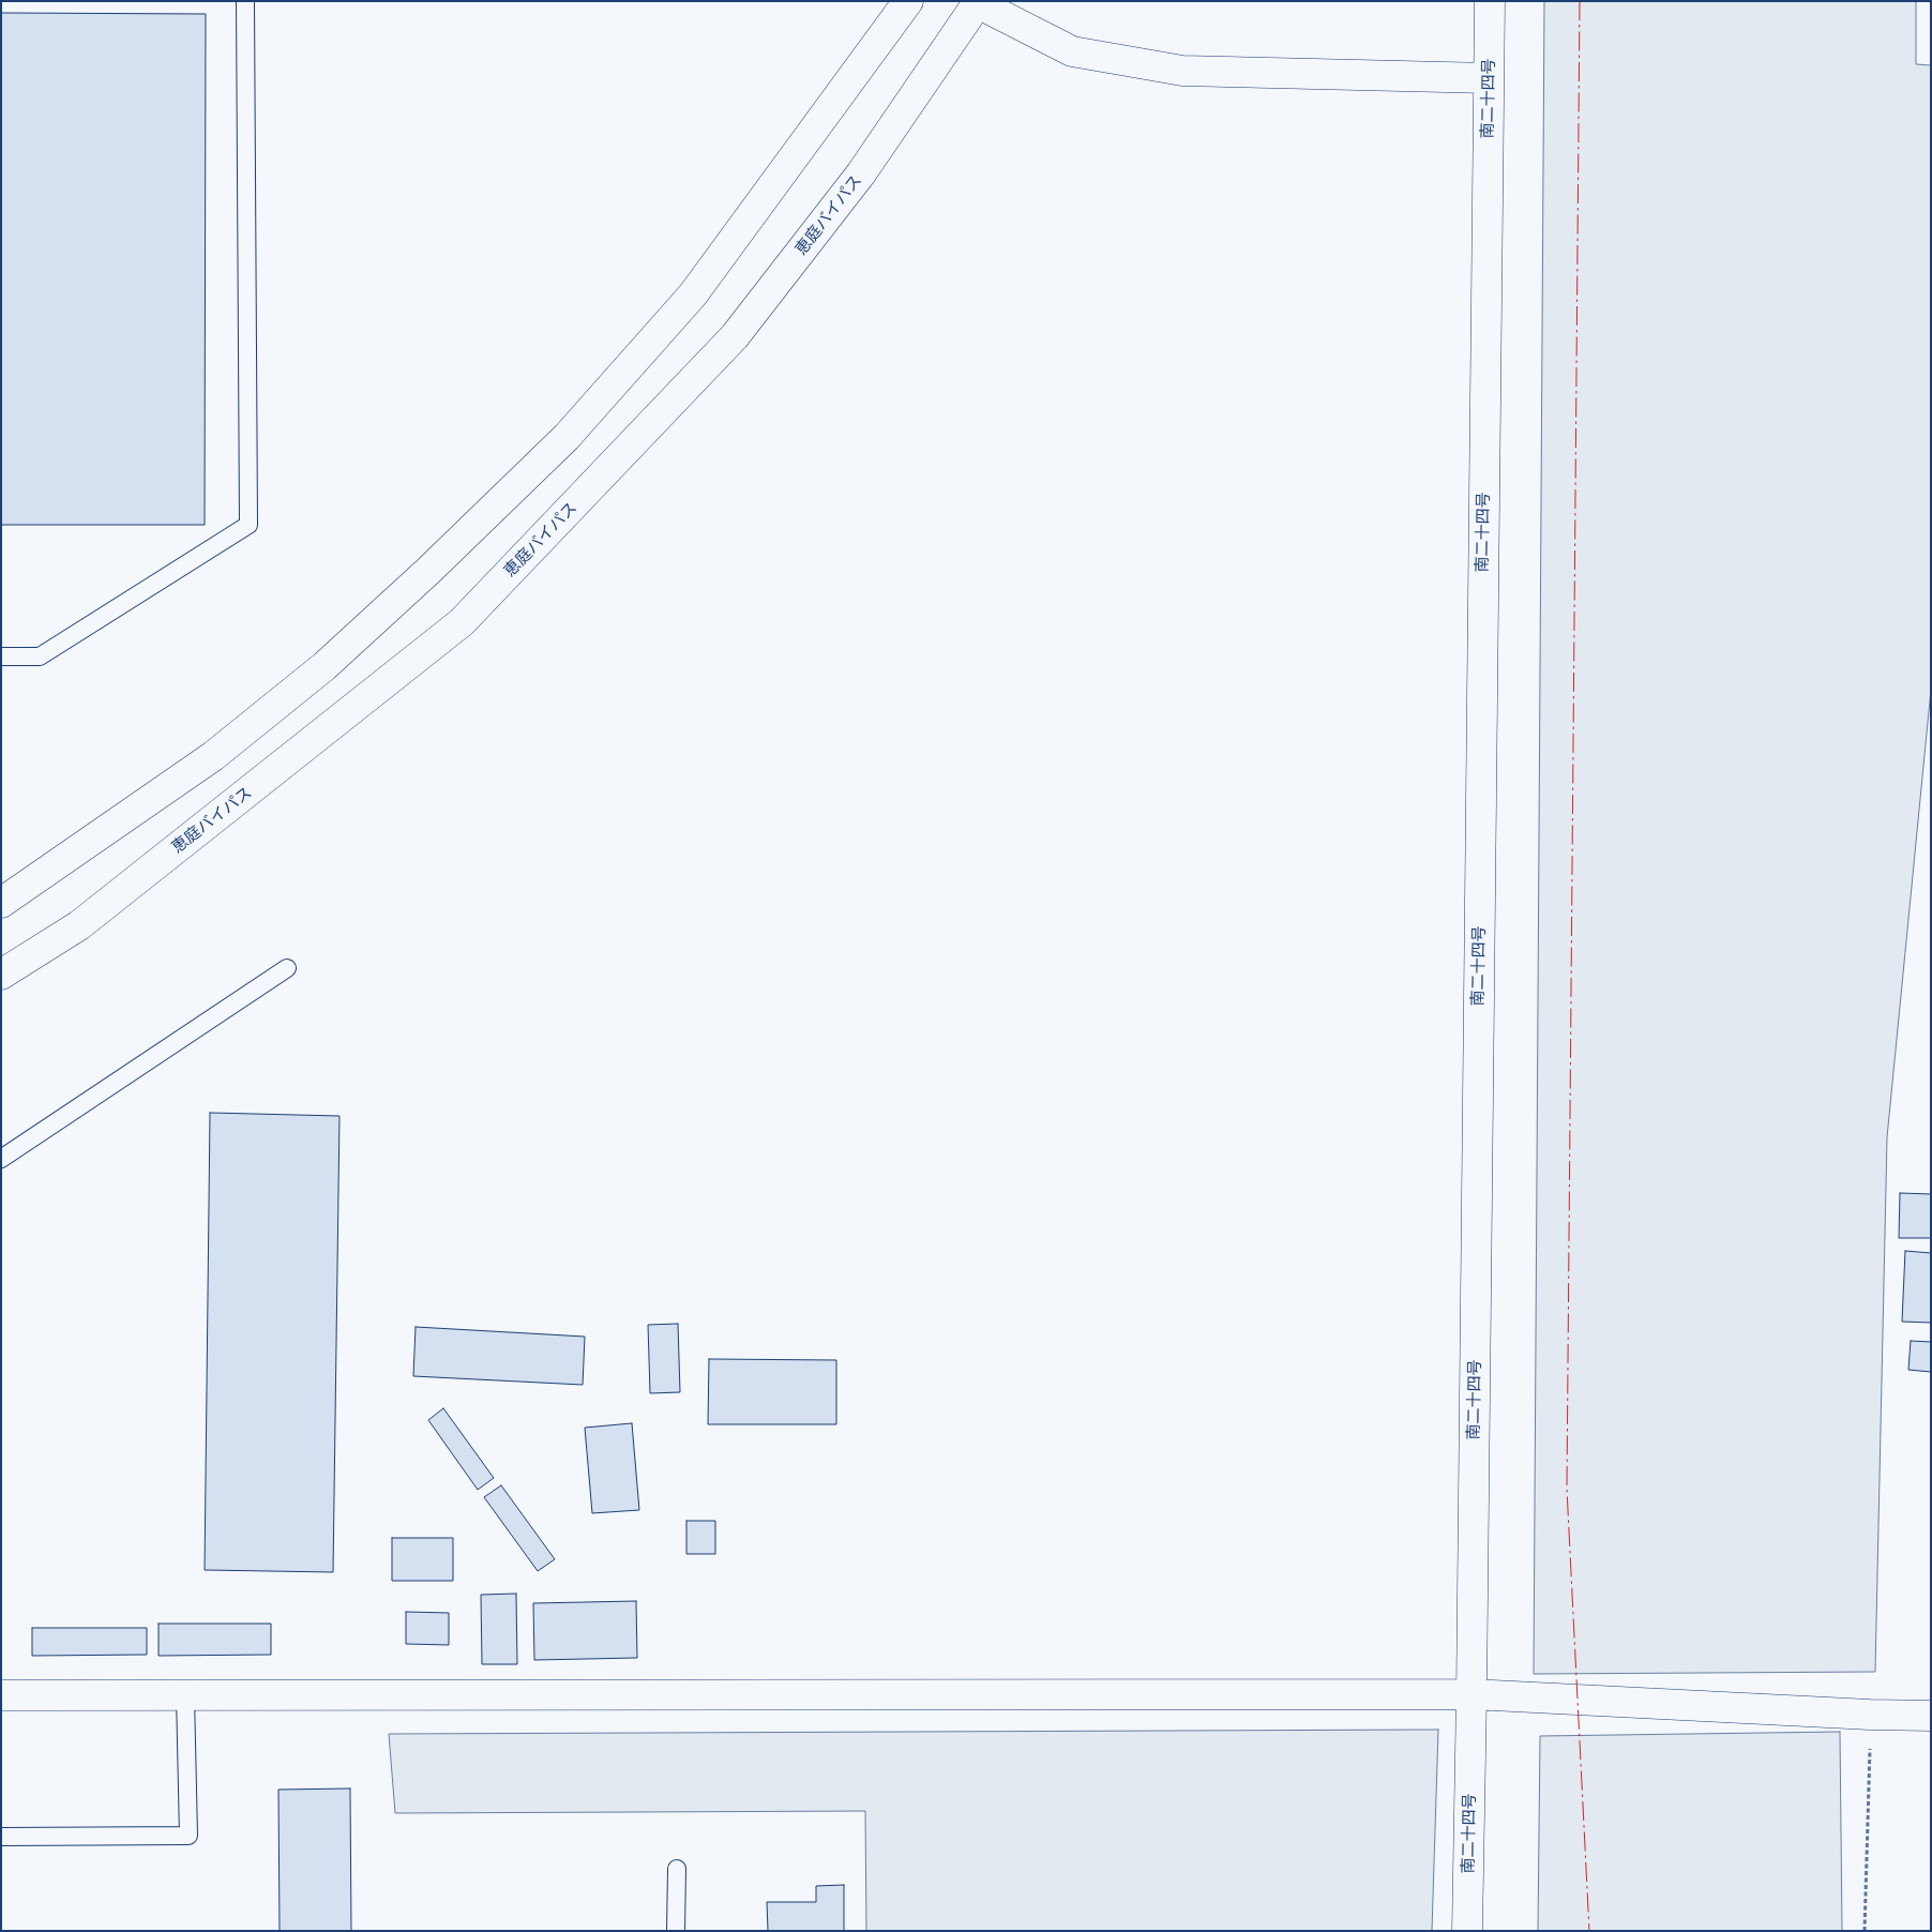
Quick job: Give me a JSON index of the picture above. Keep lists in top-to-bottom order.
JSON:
{
  "streets": {
    "main road": ["南二十四号", "恵庭バイパス"]
  }
}
